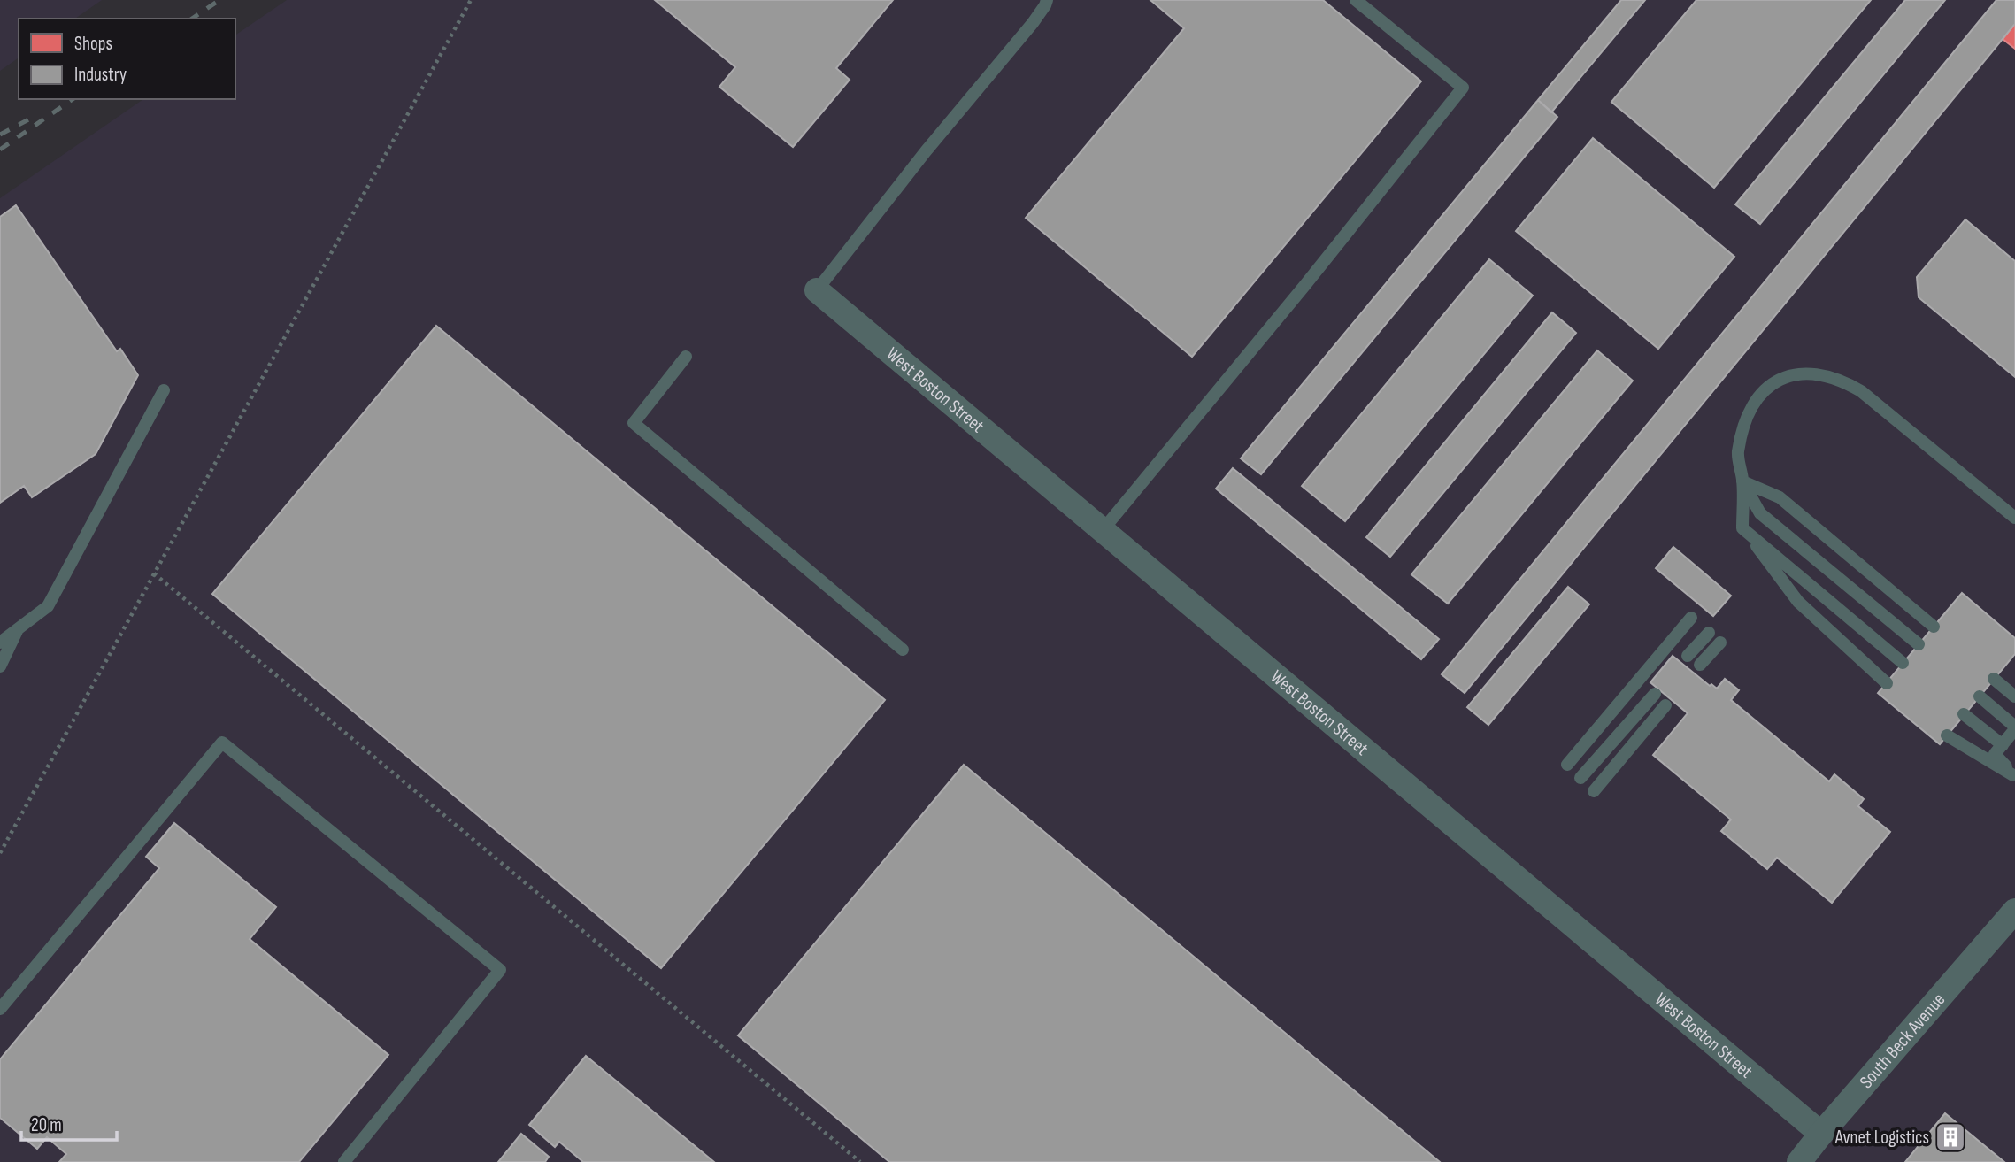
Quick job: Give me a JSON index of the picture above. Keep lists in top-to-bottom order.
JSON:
{
  "streets": {
    "street": ["West Boston Street", "South Beck Avenue"]
  },
  "crossings": [
    ["West Boston Street", "South Beck Avenue"]
  ],
  "places": {
    "building": ["Avnet Logistics"]
  },
  "legend": ["Shops", "Industry"],
  "scale_bar": "20 m"
}
